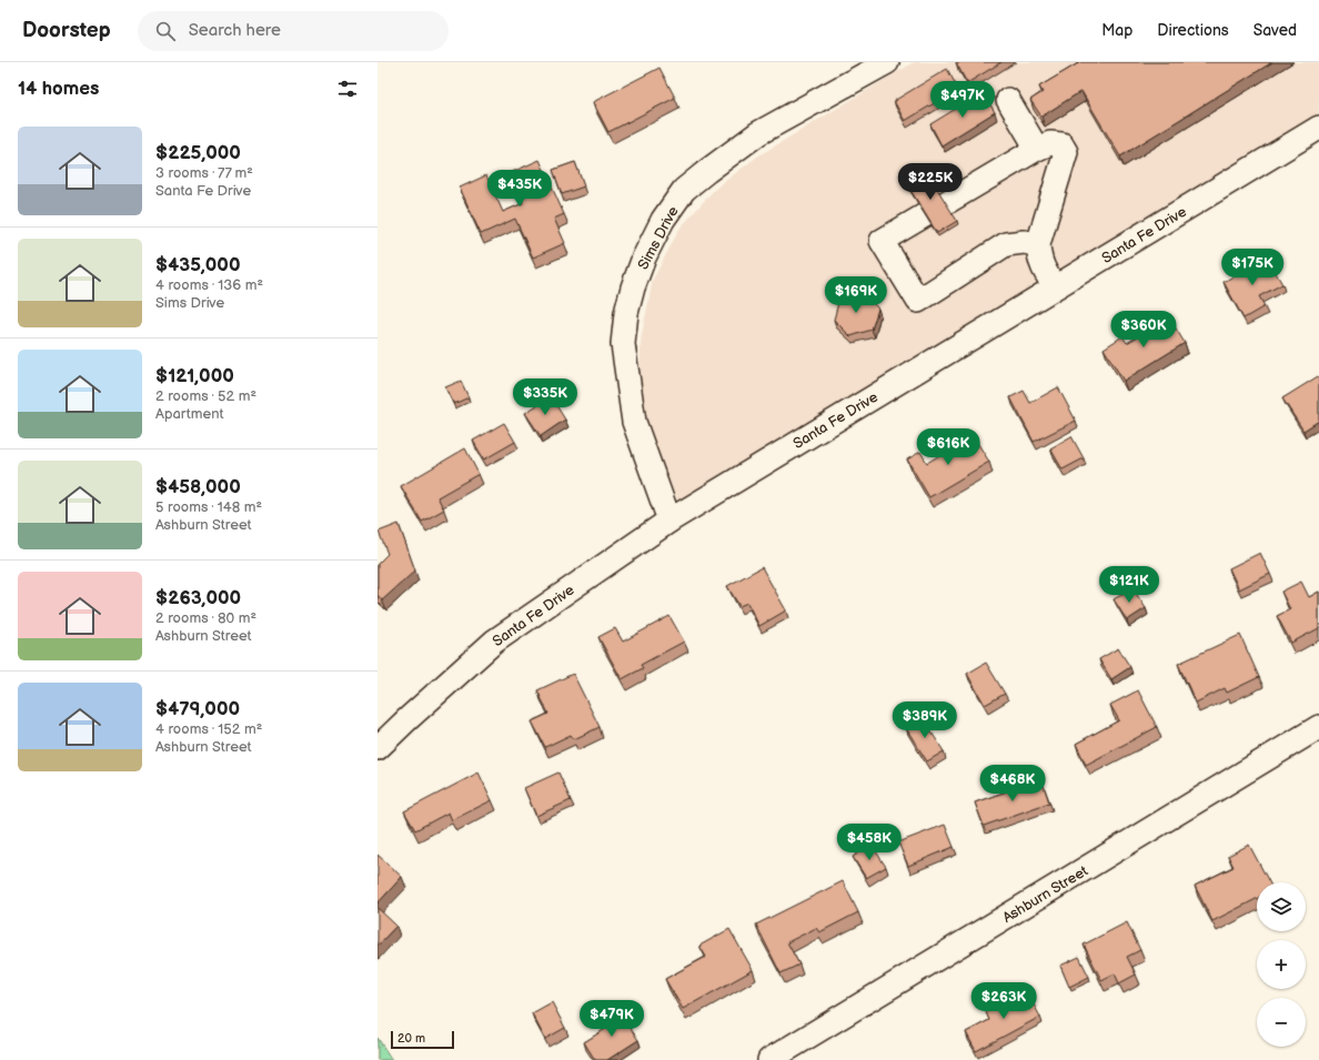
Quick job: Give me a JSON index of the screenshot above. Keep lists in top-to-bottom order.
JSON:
{
  "streets": {
    "street": ["Santa Fe Drive", "Sims Drive", "Ashburn Street"]
  },
  "crossings": [
    ["Santa Fe Drive", "Sims Drive"]
  ],
  "scale_bar": "20 m",
  "page": {
    "header": "Doorstep",
    "search": "Search here",
    "nav": ["Map", "Directions", "Saved"],
    "heading": "14 homes",
    "price": [
      "$497K",
      "$225K",
      "$435K",
      "$175K",
      "$169K",
      "$360K",
      "$335K",
      "$616K",
      "$121K",
      "$389K",
      "$468K",
      "$458K",
      "$263K",
      "$479K"
    ],
    "list": [
      {
        "name": "$225,000",
        "note": "3 rooms · 77 m² · Santa Fe Drive"
      },
      {
        "name": "$435,000",
        "note": "4 rooms · 136 m² · Sims Drive"
      },
      {
        "name": "$121,000",
        "note": "2 rooms · 52 m² · Apartment"
      },
      {
        "name": "$458,000",
        "note": "5 rooms · 148 m² · Ashburn Street"
      },
      {
        "name": "$263,000",
        "note": "2 rooms · 80 m² · Ashburn Street"
      },
      {
        "name": "$479,000",
        "note": "4 rooms · 152 m² · Ashburn Street"
      }
    ],
    "map_buttons": ["+", "−"],
    "scale": "20 m"
  }
}
